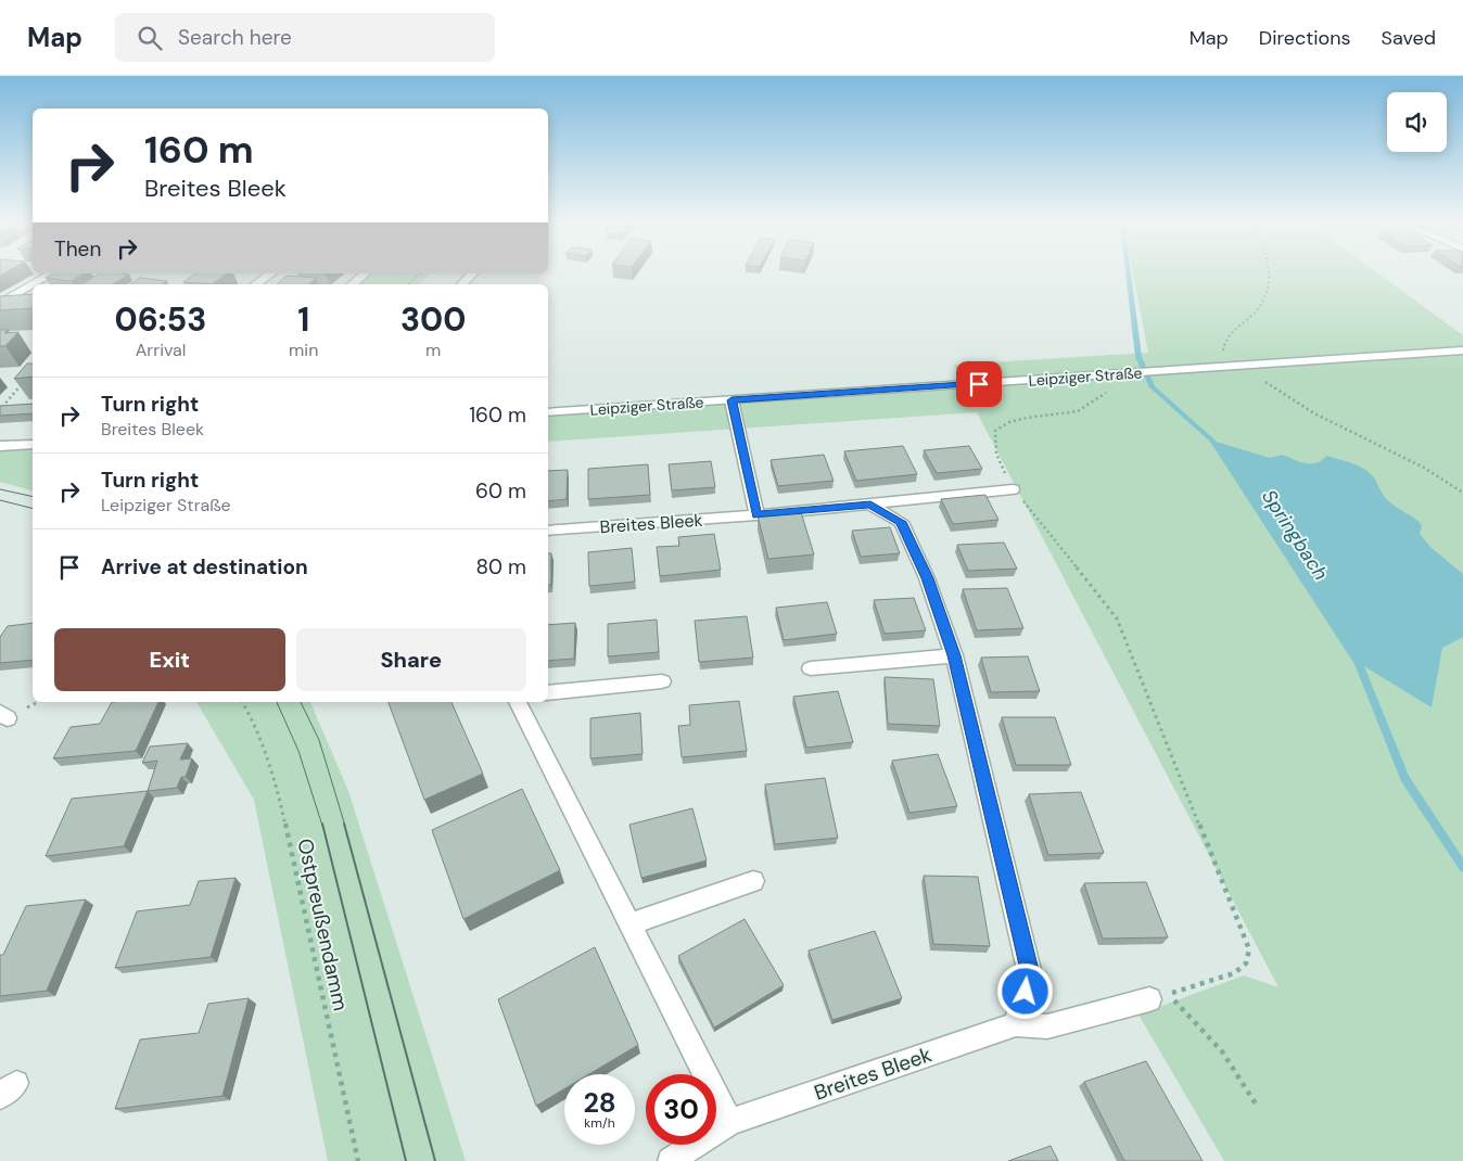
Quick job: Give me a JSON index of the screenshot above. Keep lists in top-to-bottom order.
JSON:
{
  "streets": {
    "street": ["Leipziger Straße", "Breites Bleek"],
    "path": ["Ostpreußendamm"]
  },
  "water": ["Springbach"],
  "page": {
    "header": "Map",
    "search": "Search here",
    "nav": ["Map", "Directions", "Saved"],
    "turn": ["160 m", "Breites Bleek"],
    "then": "Then",
    "eta": [
      "06:53",
      "Arrival",
      "1",
      "min",
      "300",
      "m"
    ],
    "list": [
      {
        "name": "Turn right",
        "note": "Breites Bleek",
        "value": "160 m"
      },
      {
        "name": "Turn right",
        "note": "Leipziger Straße",
        "value": "60 m"
      },
      {
        "name": "Arrive at destination",
        "value": "80 m"
      }
    ],
    "buttons": ["Exit", "Share"],
    "speed": "28 km/h",
    "limit": "30"
  }
}
